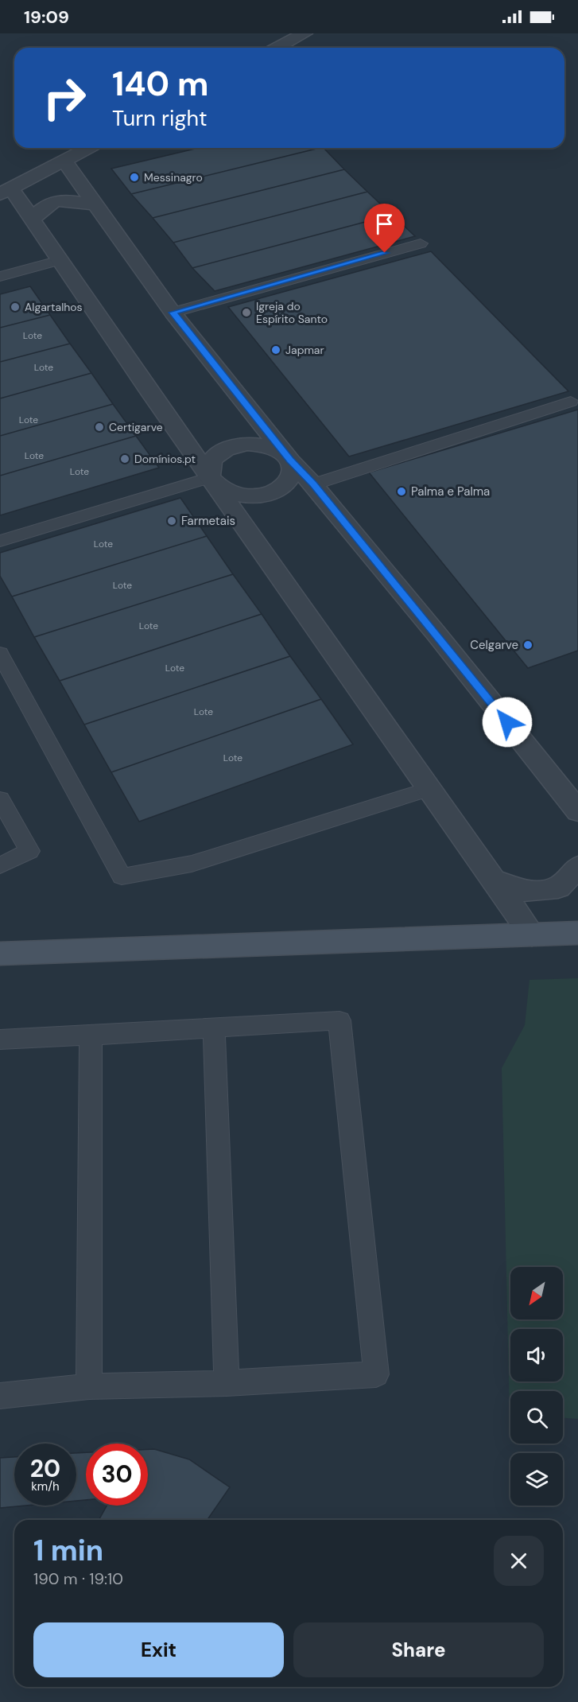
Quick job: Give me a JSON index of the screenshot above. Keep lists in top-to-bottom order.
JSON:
{
  "places": [
    "Messinagro",
    "Algartalhos",
    "Igreja do Espírito Santo",
    "Japmar",
    "Certigarve",
    "Domínios.pt",
    "Palma e Palma",
    "Farmetais",
    "Celgarve"
  ],
  "house_numbers": [
    "Lote",
    "Lote",
    "Lote",
    "Lote",
    "Lote",
    "Lote",
    "Lote",
    "Lote",
    "Lote",
    "Lote",
    "Lote"
  ],
  "north": "bottom left",
  "page": {
    "status": "19:09",
    "turn": ["140 m", "Turn right"],
    "speed": "20 km/h",
    "limit": "30",
    "heading": ["1 min", "190 m · 19:10"],
    "buttons": ["Exit", "Share"]
  }
}
